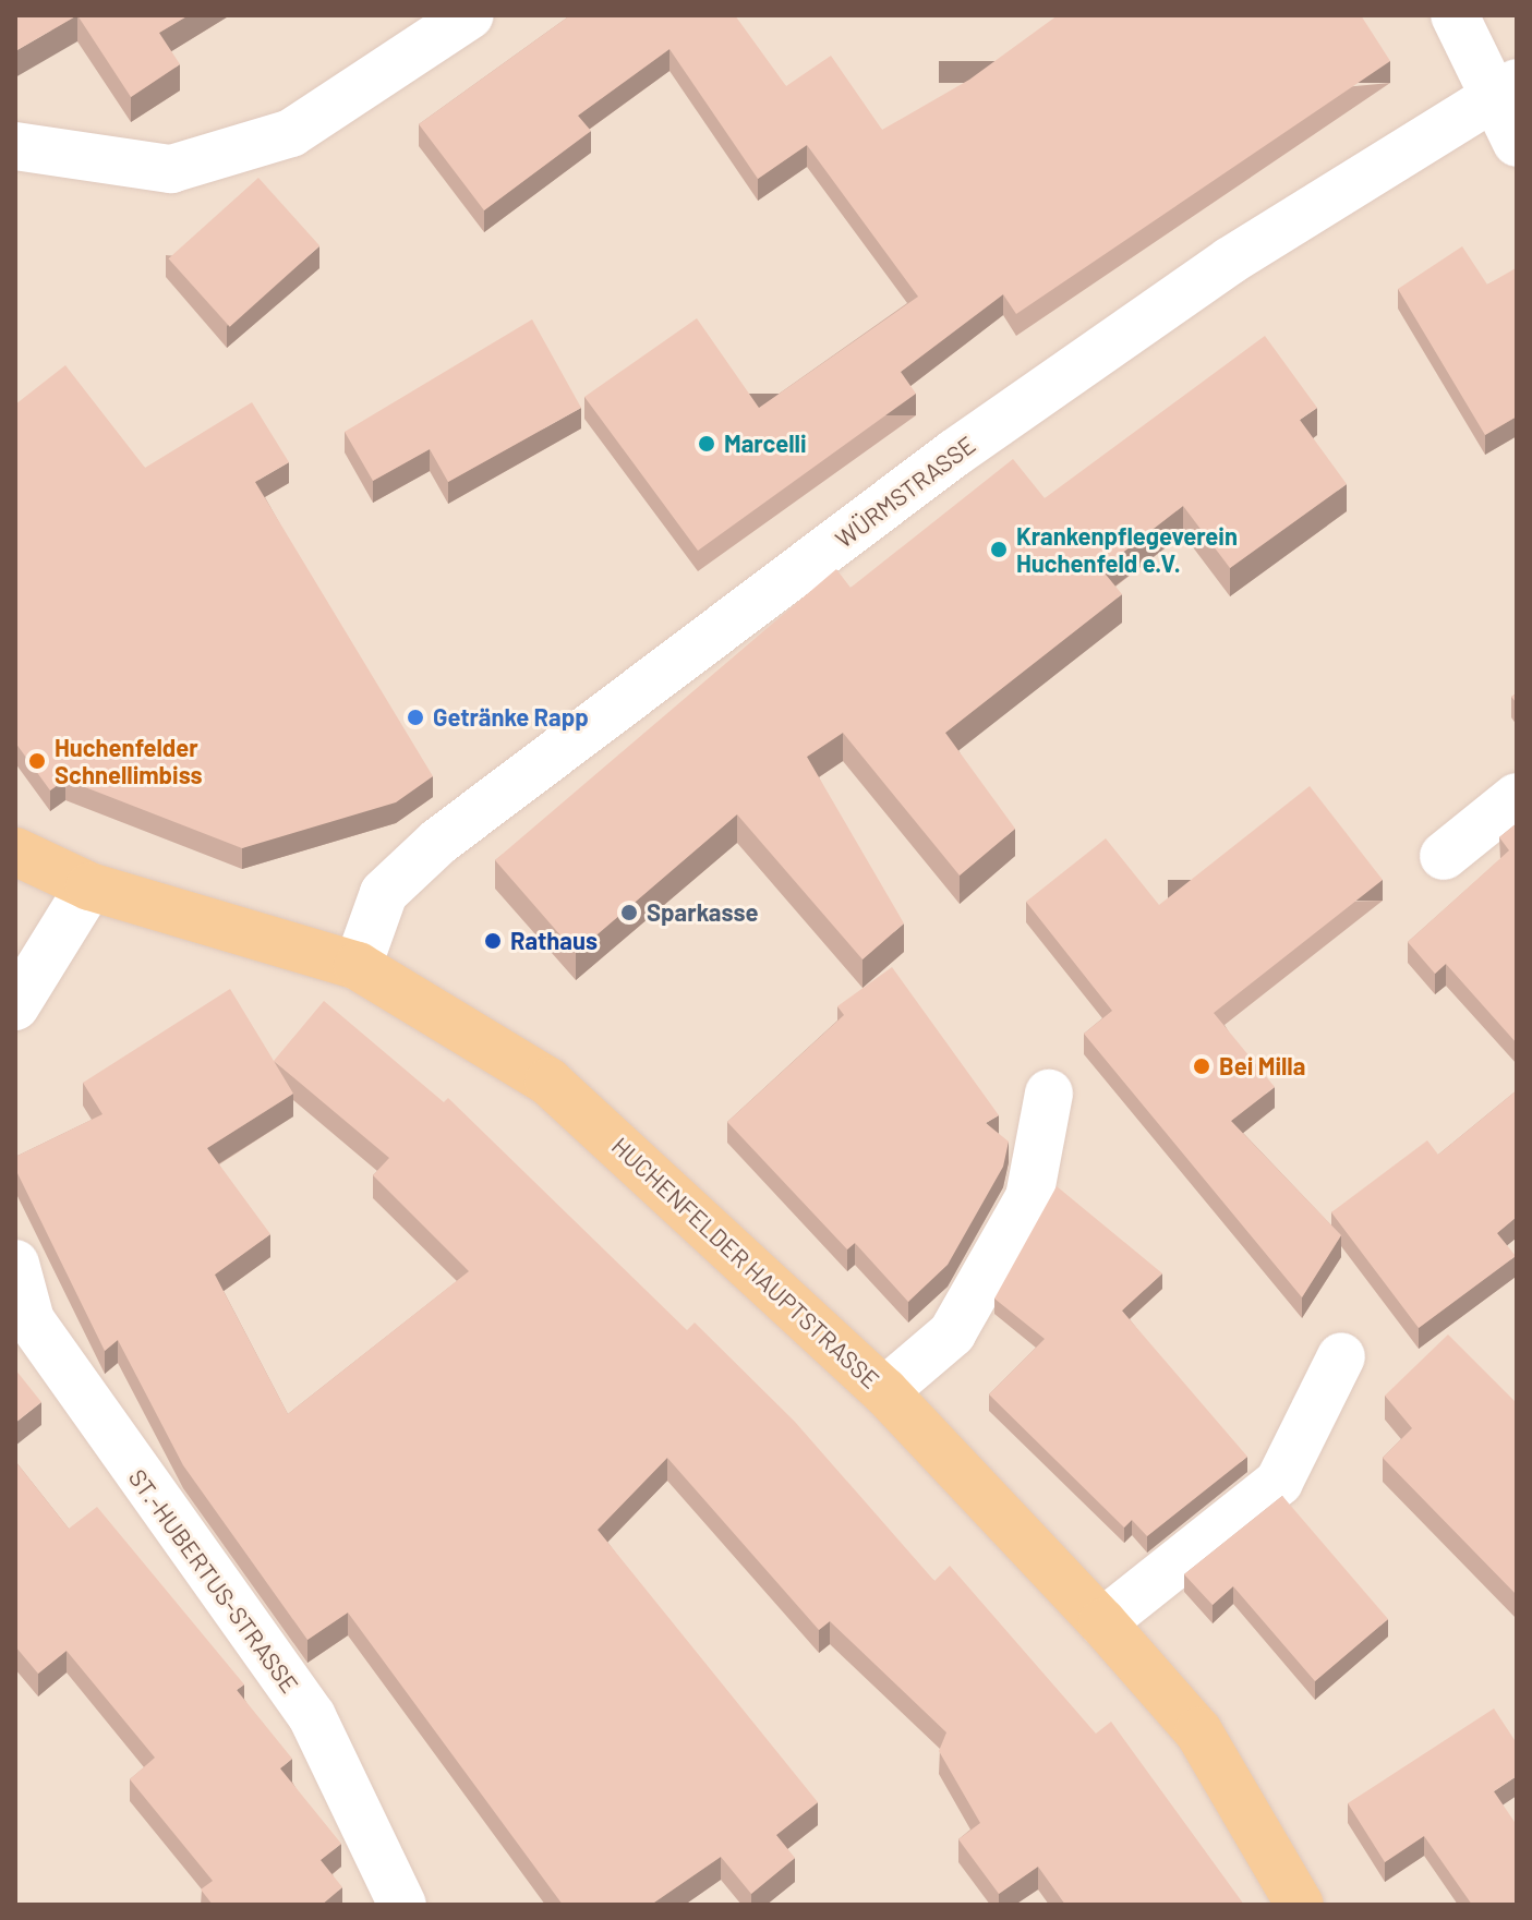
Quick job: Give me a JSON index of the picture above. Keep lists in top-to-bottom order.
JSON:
{
  "streets": {
    "main road": ["HUCHENFELDER HAUPTSTRASSE"],
    "street": ["WÜRMSTRASSE", "ST.-HUBERTUS-STRASSE"]
  },
  "crossings": [
    ["WÜRMSTRASSE", "HUCHENFELDER HAUPTSTRASSE"]
  ],
  "places": [
    "Marcelli",
    "Krankenpflegeverein Huchenfeld e.V.",
    "Getränke Rapp",
    "Huchenfelder Schnellimbiss",
    "Sparkasse",
    "Rathaus",
    "Bei Milla"
  ]
}
